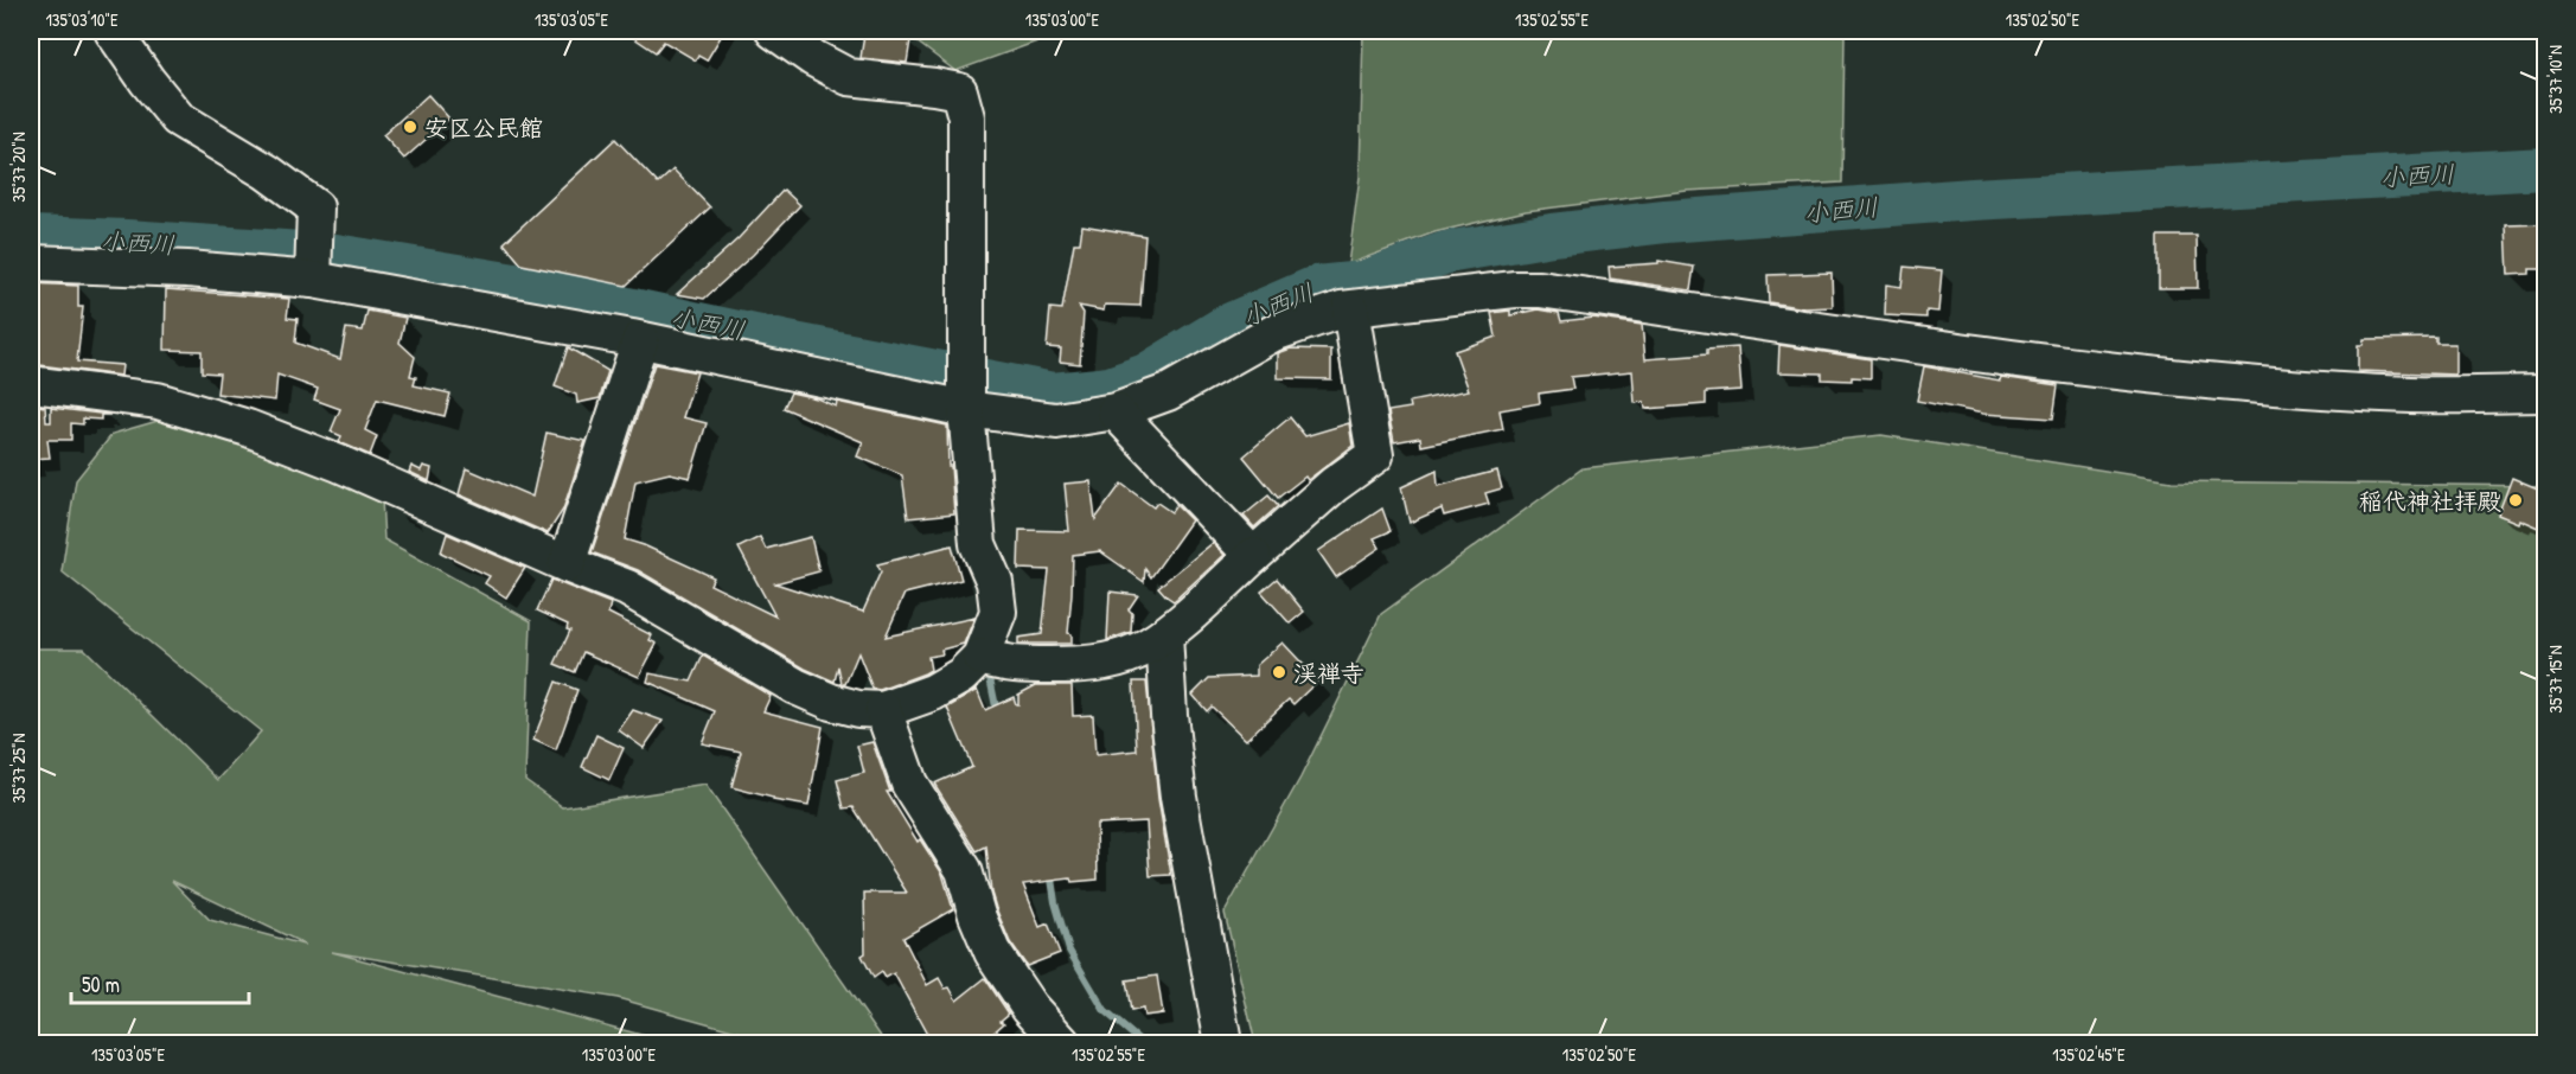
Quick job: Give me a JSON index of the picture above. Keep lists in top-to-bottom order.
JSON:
{
  "water": ["小西川"],
  "places": ["安区公民館", "稲代神社拝殿", "渓禅寺"],
  "scale_bar": "50 m",
  "coordinates": [
    "135°03'10\"E",
    "135°03'05\"E",
    "135°03'00\"E",
    "135°02'55\"E",
    "135°02'50\"E",
    "35°37'10\"N",
    "35°37'20\"N",
    "35°37'15\"N",
    "35°37'25\"N",
    "135°02'45\"E"
  ]
}
